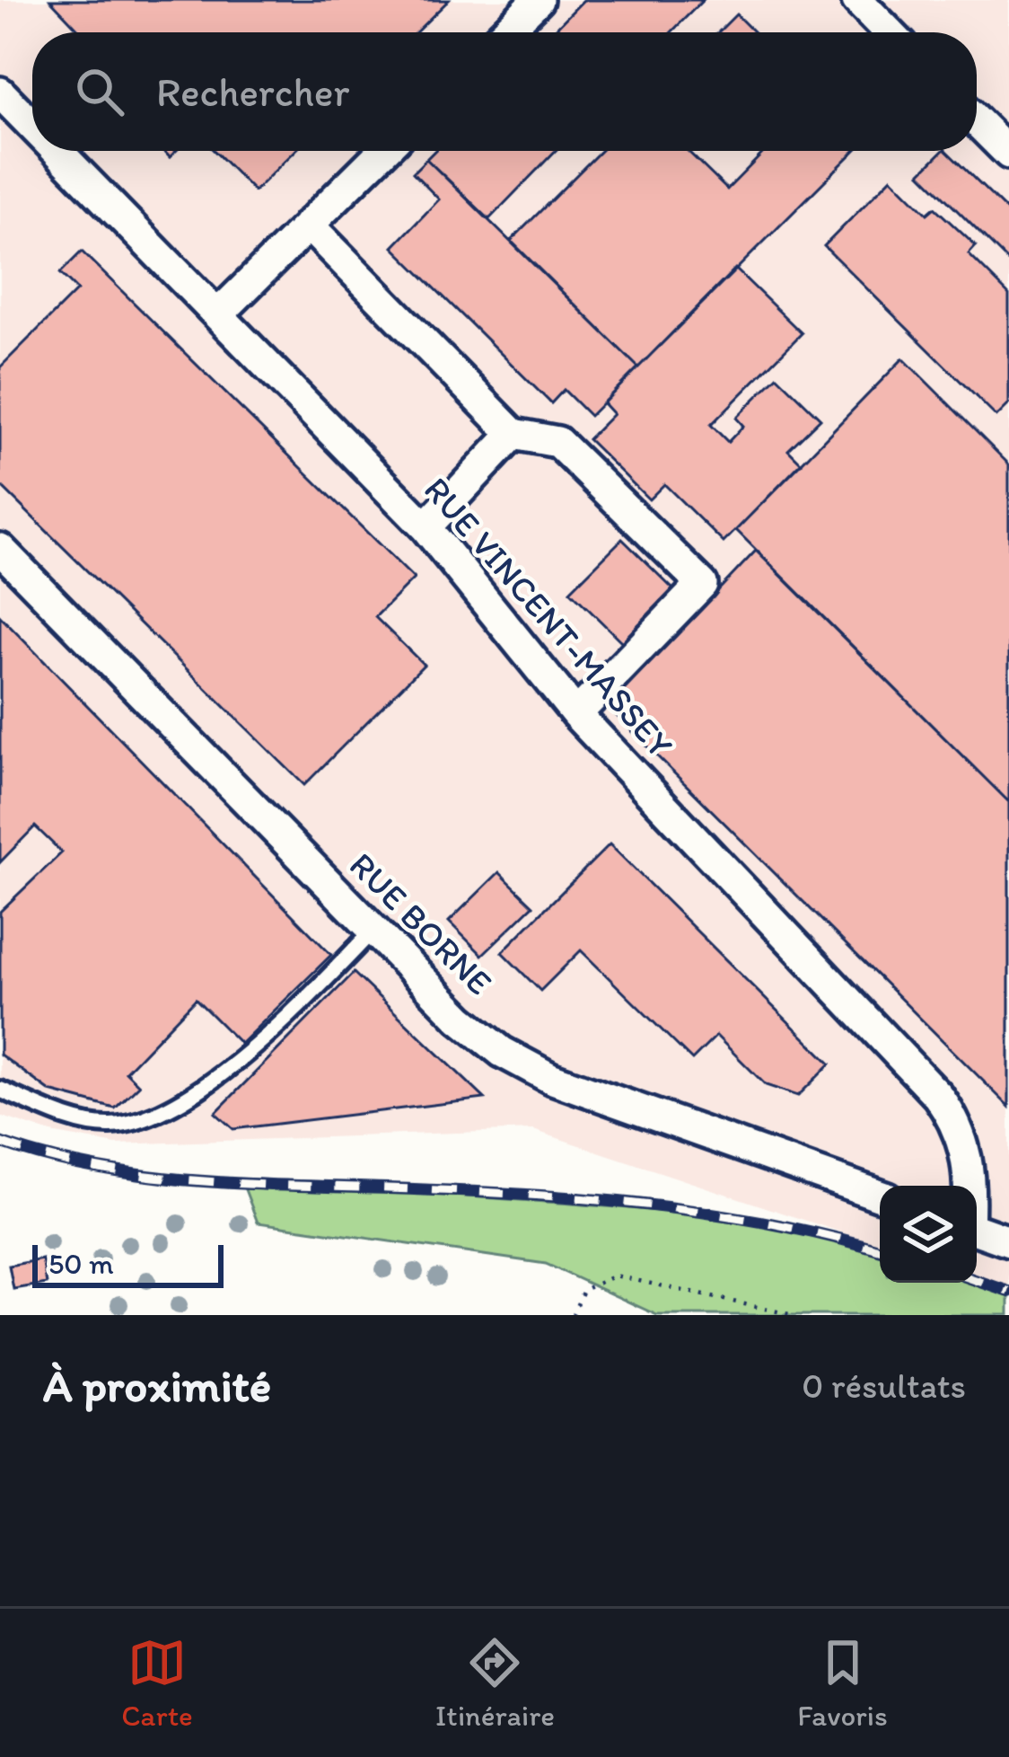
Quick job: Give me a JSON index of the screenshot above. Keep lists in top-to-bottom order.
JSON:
{
  "streets": {
    "street": ["RUE VINCENT-MASSEY", "RUE BORNE"]
  },
  "scale_bar": "50 m",
  "page": {
    "search": "Rechercher",
    "scale": "50 m",
    "heading": ["À proximité", "0 résultats"],
    "nav": ["Carte", "Itinéraire", "Favoris"]
  }
}
